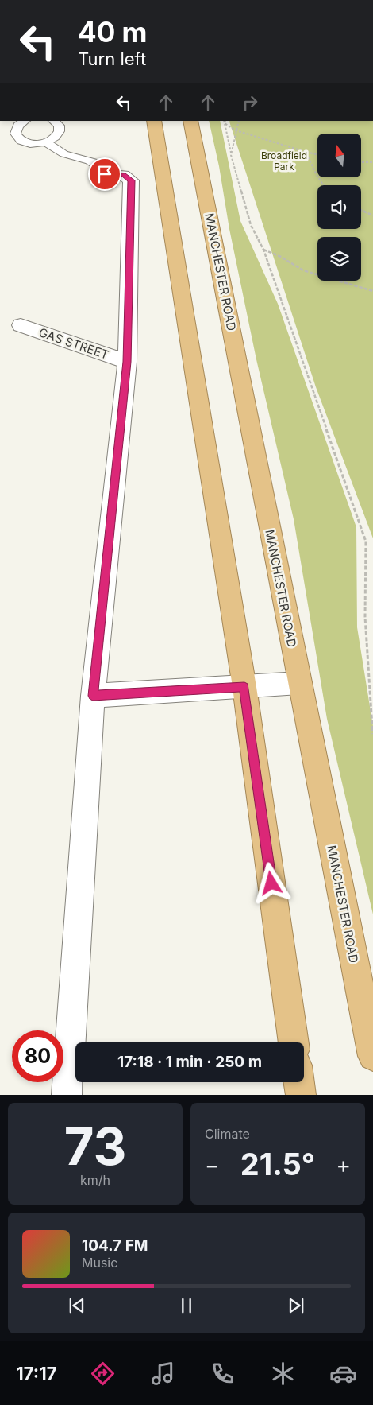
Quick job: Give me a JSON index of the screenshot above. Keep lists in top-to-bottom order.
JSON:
{
  "streets": {
    "highway": ["MANCHESTER ROAD"],
    "street": ["GAS STREET"]
  },
  "parks": ["Broadfield Park"],
  "north": "top",
  "page": {
    "turn": ["40 m", "Turn left"],
    "limit": "80",
    "trip": "17:18 · 1 min · 250 m",
    "tile": [
      ["73", "km/h"],
      "Climate"
    ],
    "heat": ["−", "21.5°", "+"],
    "song": ["104.7 FM", "Music"],
    "tabs": "17:17"
  }
}
